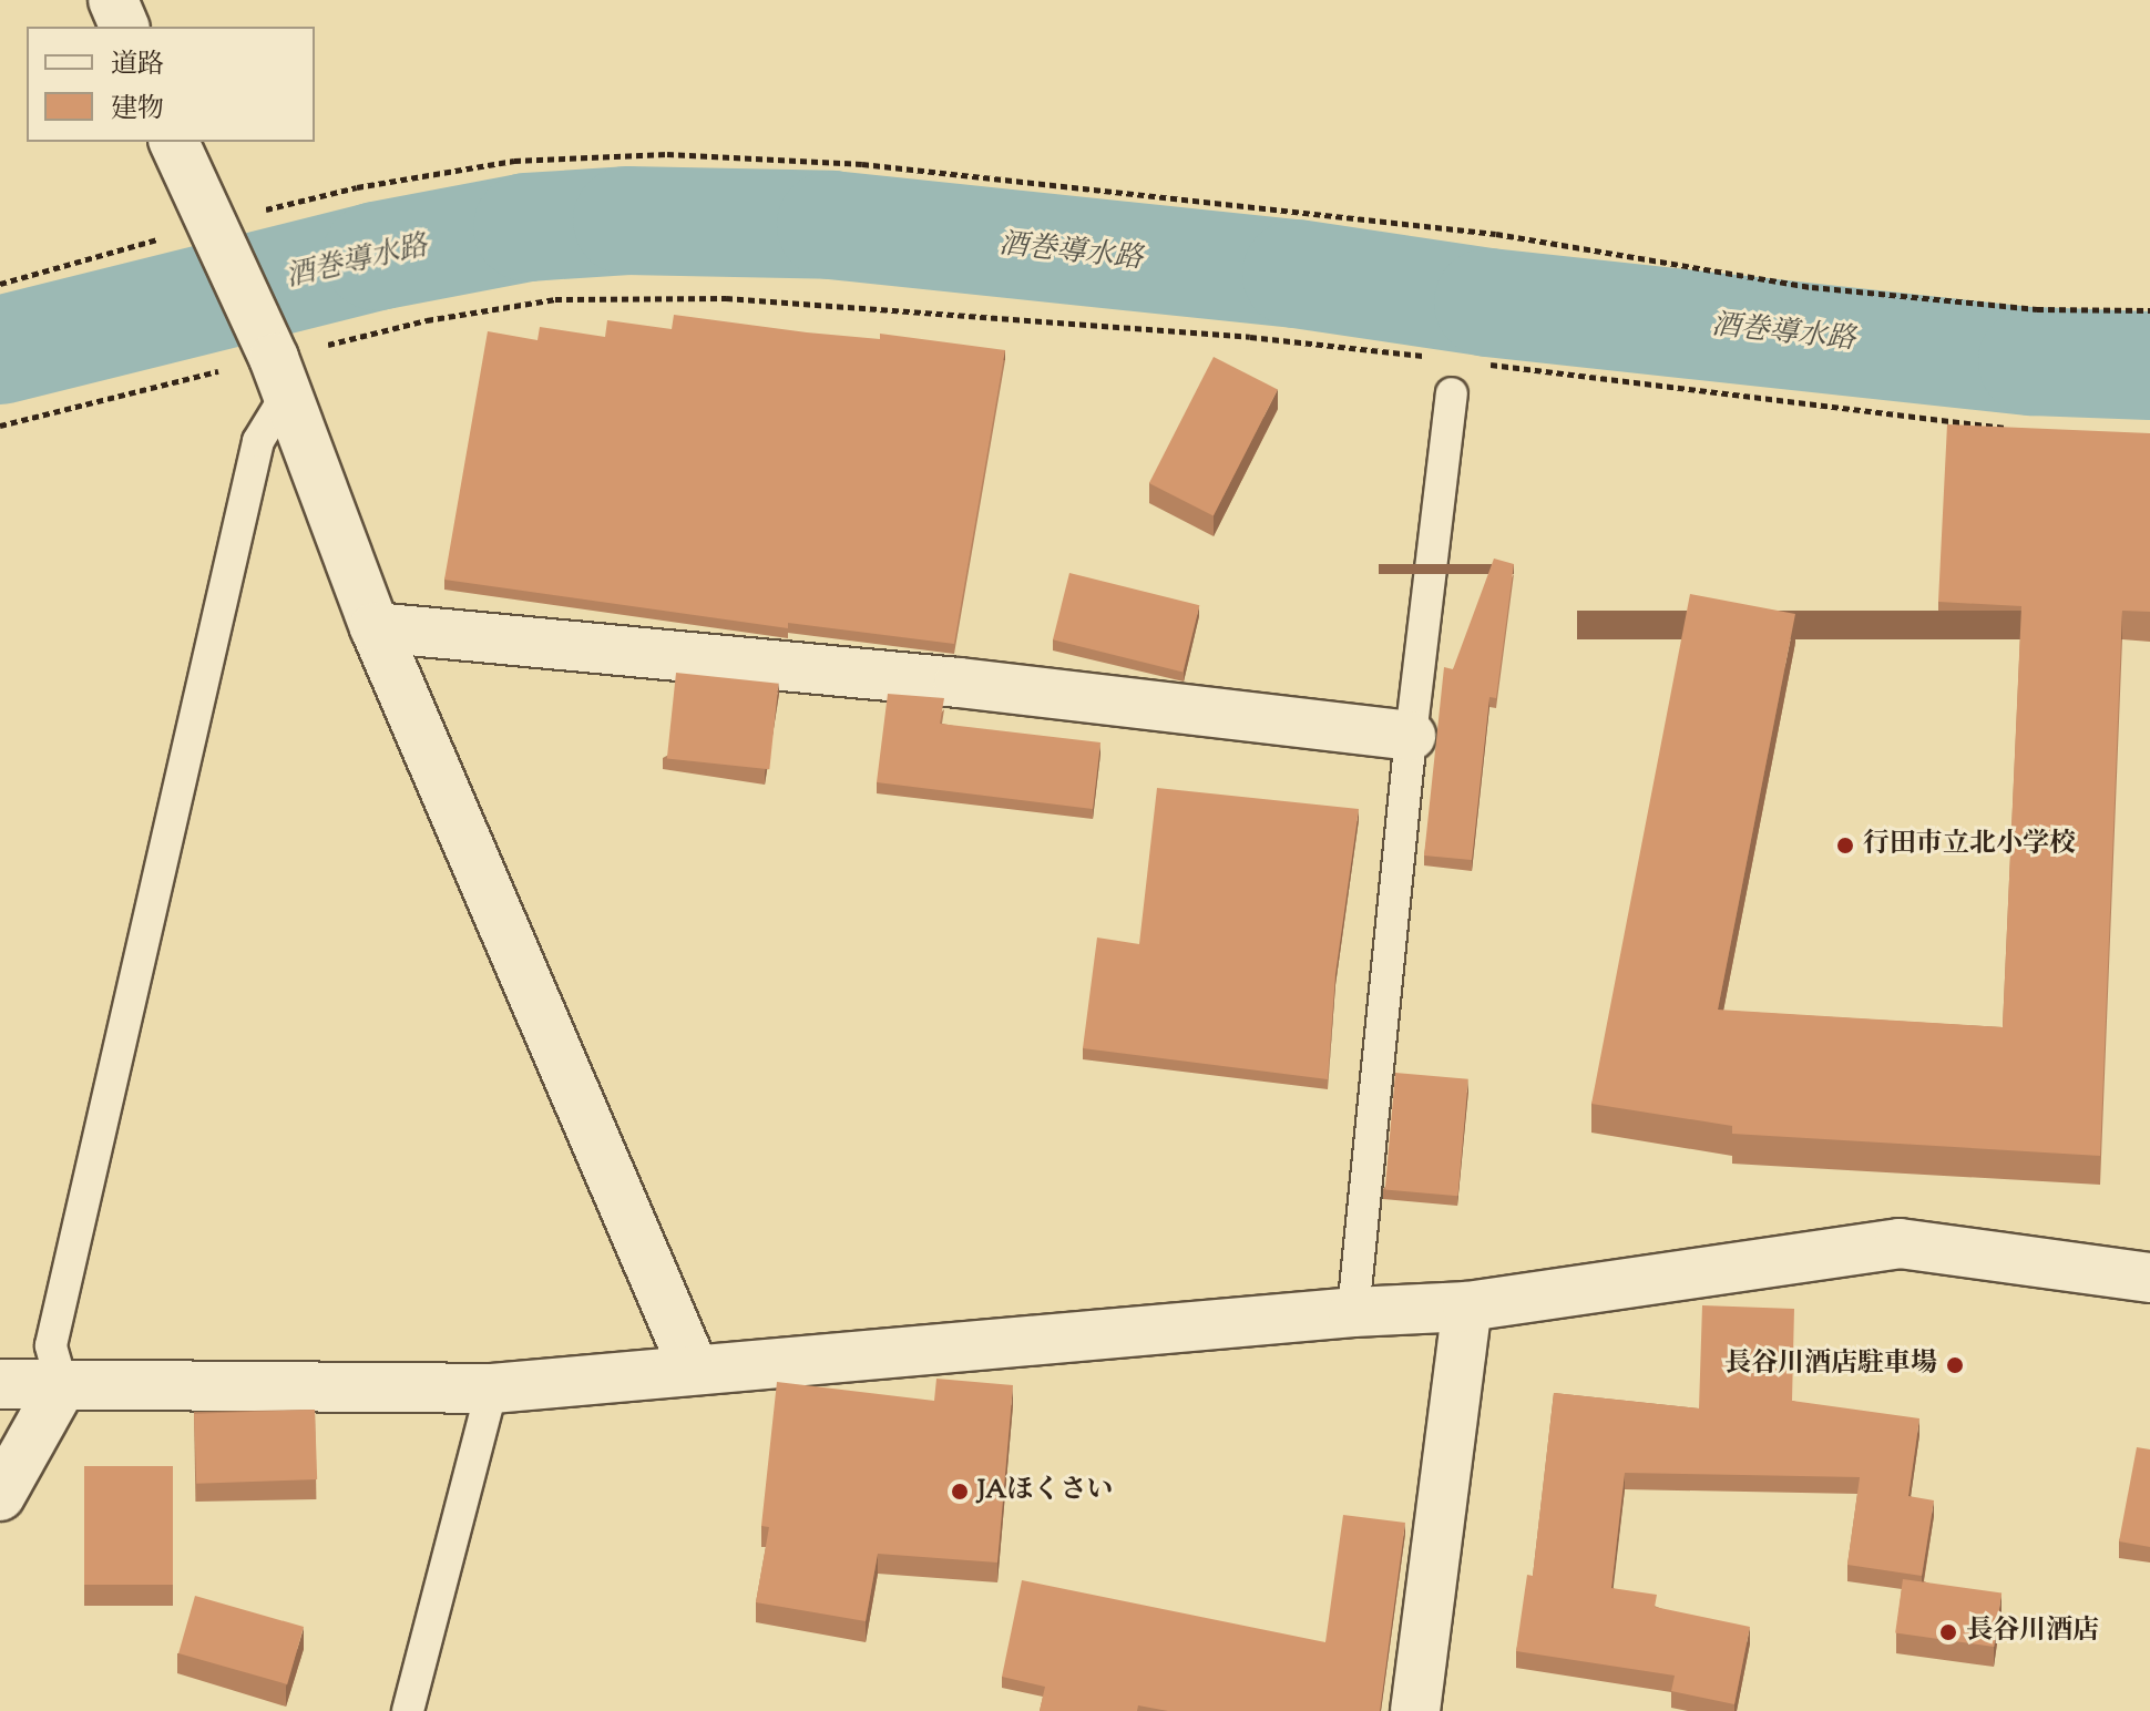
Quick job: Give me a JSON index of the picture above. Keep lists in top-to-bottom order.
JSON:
{
  "water": ["酒巻導水路"],
  "places": [
    "行田市立北小学校",
    "長谷川酒店駐車場",
    "JAほくさい",
    "長谷川酒店"
  ],
  "legend": ["道路", "建物"]
}
